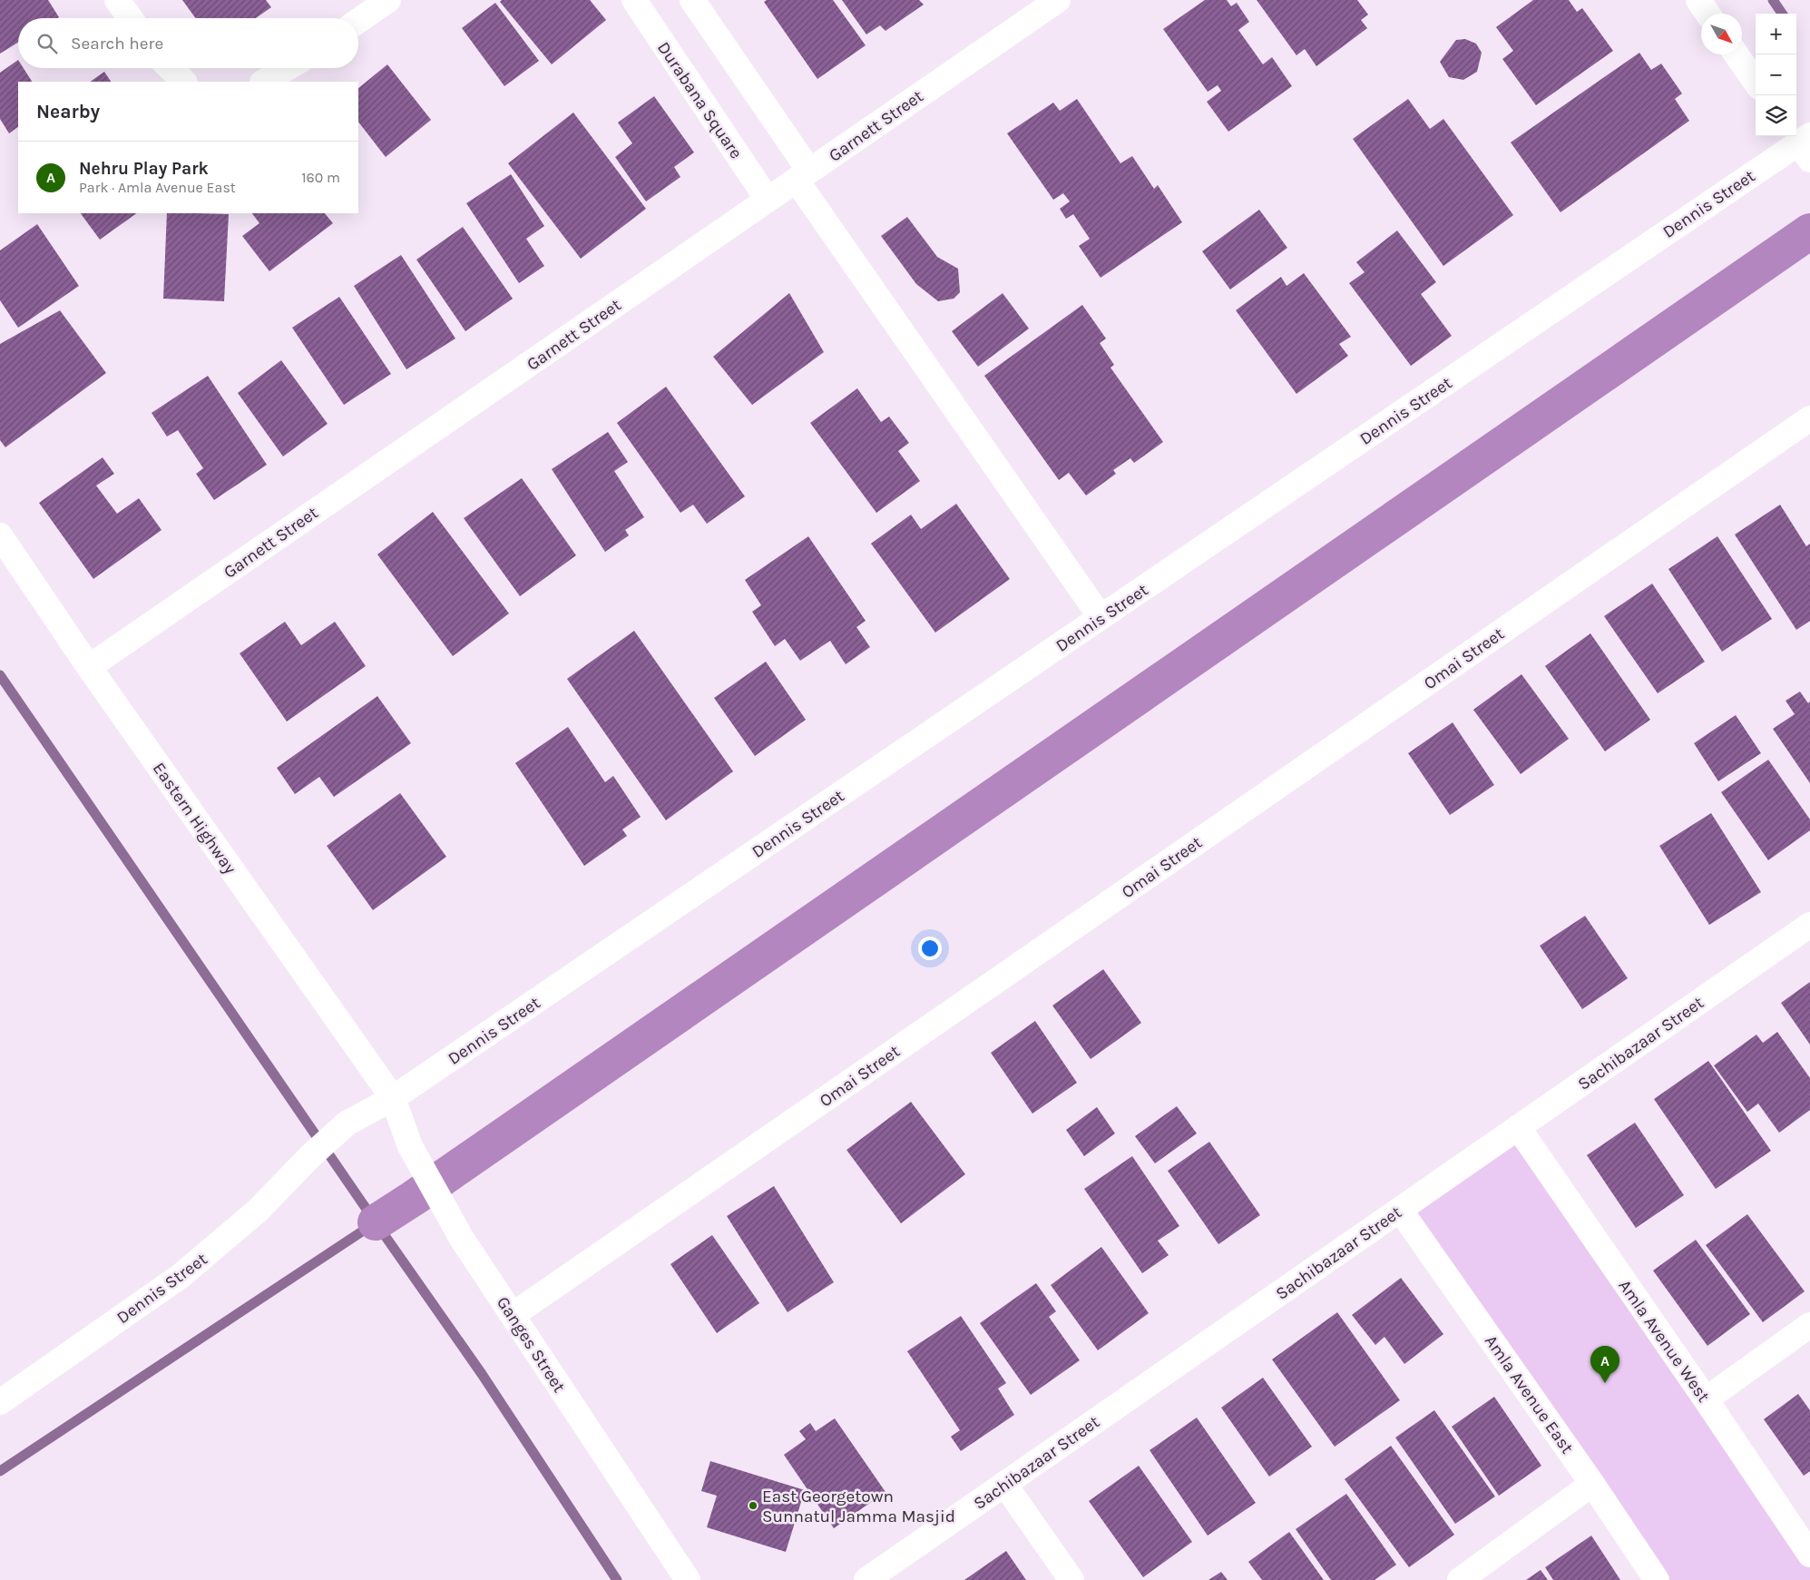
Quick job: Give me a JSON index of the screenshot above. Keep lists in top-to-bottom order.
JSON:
{
  "streets": {
    "street": [
      "Durabana Square",
      "Garnett Street",
      "Dennis Street",
      "Omai Street",
      "Eastern Highway",
      "Sachibazaar Street",
      "Amla Avenue West",
      "Ganges Street",
      "Amla Avenue East"
    ]
  },
  "crossings": [
    ["Durabana Square", "Garnett Street"],
    ["Garnett Street", "Eastern Highway"],
    ["Dennis Street", "Eastern Highway"],
    ["Dennis Street", "Ganges Street"],
    ["Omai Street", "Ganges Street"],
    ["Eastern Highway", "Ganges Street"],
    ["Sachibazaar Street", "Amla Avenue West"],
    ["Sachibazaar Street", "Amla Avenue East"]
  ],
  "places": ["East Georgetown Sunnatul Jamma Masjid"],
  "north": "bottom right",
  "page": {
    "map_buttons": ["+", "−"],
    "search": "Search here",
    "heading": "Nearby",
    "list": [
      {
        "mark": "A",
        "name": "Nehru Play Park",
        "note": "Park · Amla Avenue East",
        "value": "160 m"
      }
    ],
    "pins": "A"
  }
}
